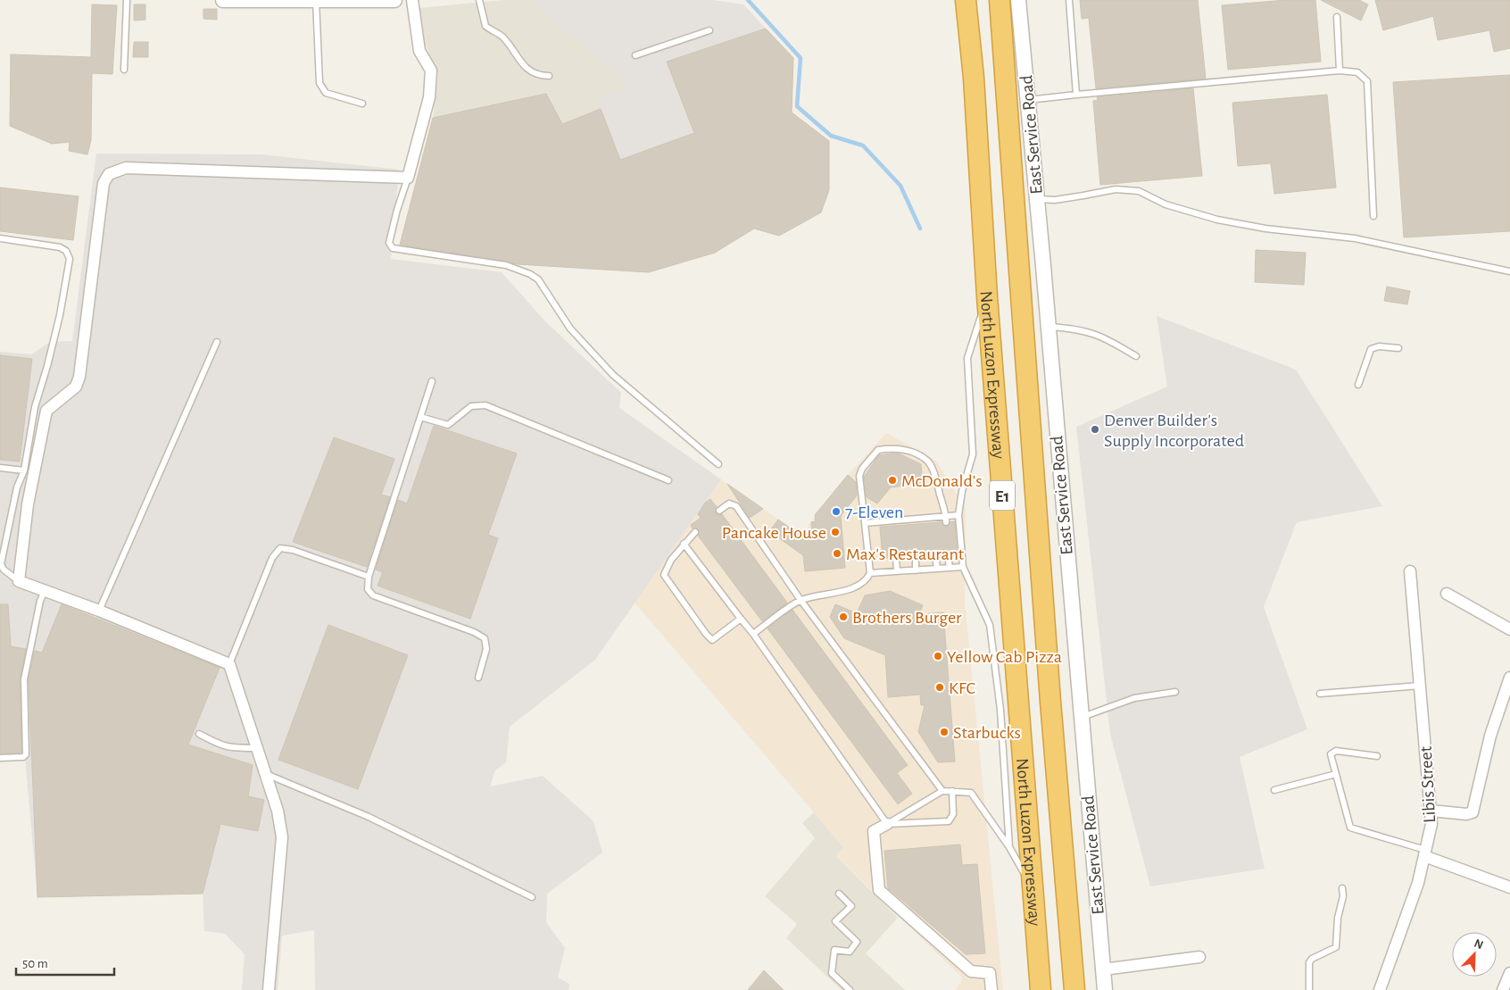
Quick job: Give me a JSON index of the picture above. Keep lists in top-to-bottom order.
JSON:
{
  "streets": {
    "highway": ["North Luzon Expressway", "E1"],
    "street": ["East Service Road", "Libis Street"]
  },
  "places": [
    "Denver Builder's Supply Incorporated",
    "McDonald's",
    "7-Eleven",
    "Pancake House",
    "Max's Restaurant",
    "Brothers Burger",
    "Yellow Cab Pizza",
    "KFC",
    "Starbucks"
  ],
  "scale_bar": "50 m",
  "north": "top right"
}
